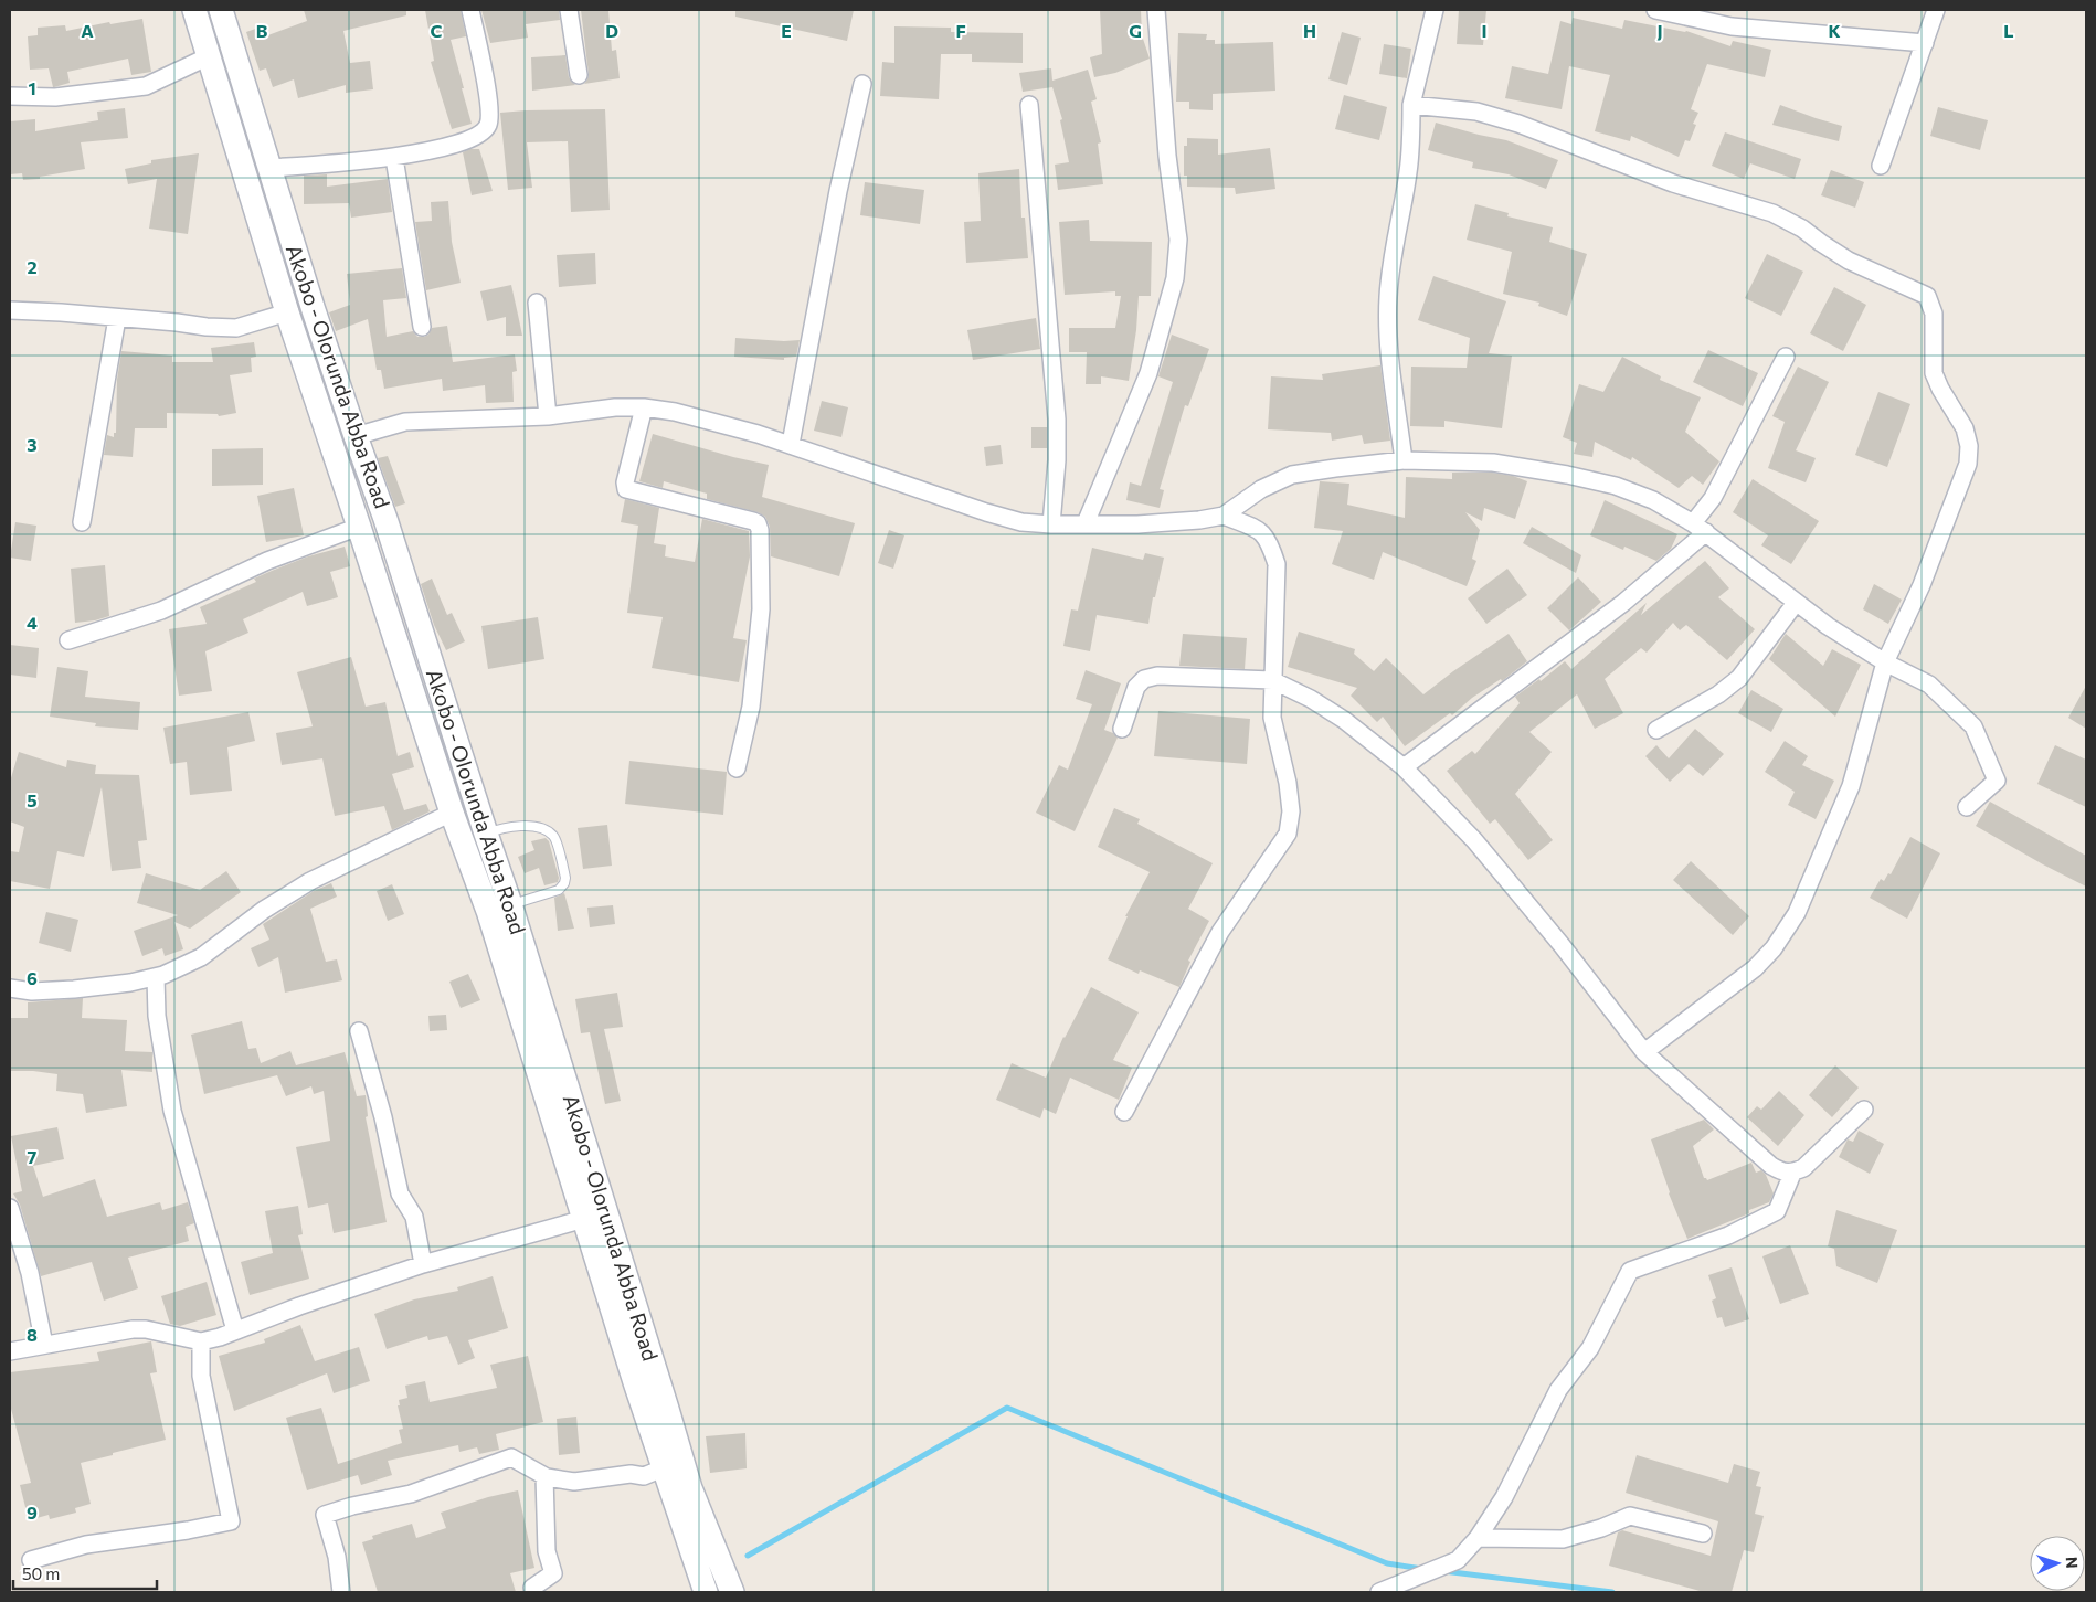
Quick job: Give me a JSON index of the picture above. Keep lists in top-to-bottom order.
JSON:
{
  "streets": {
    "main road": ["Akobo - Olorunda Abba Road"]
  },
  "scale_bar": "50 m",
  "north": "right",
  "grid": {
    "columns": [
      "A",
      "B",
      "C",
      "D",
      "E",
      "F",
      "G",
      "H",
      "I",
      "J",
      "K",
      "L"
    ],
    "rows": [
      "1",
      "2",
      "3",
      "4",
      "5",
      "6",
      "7",
      "8",
      "9"
    ]
  }
}
